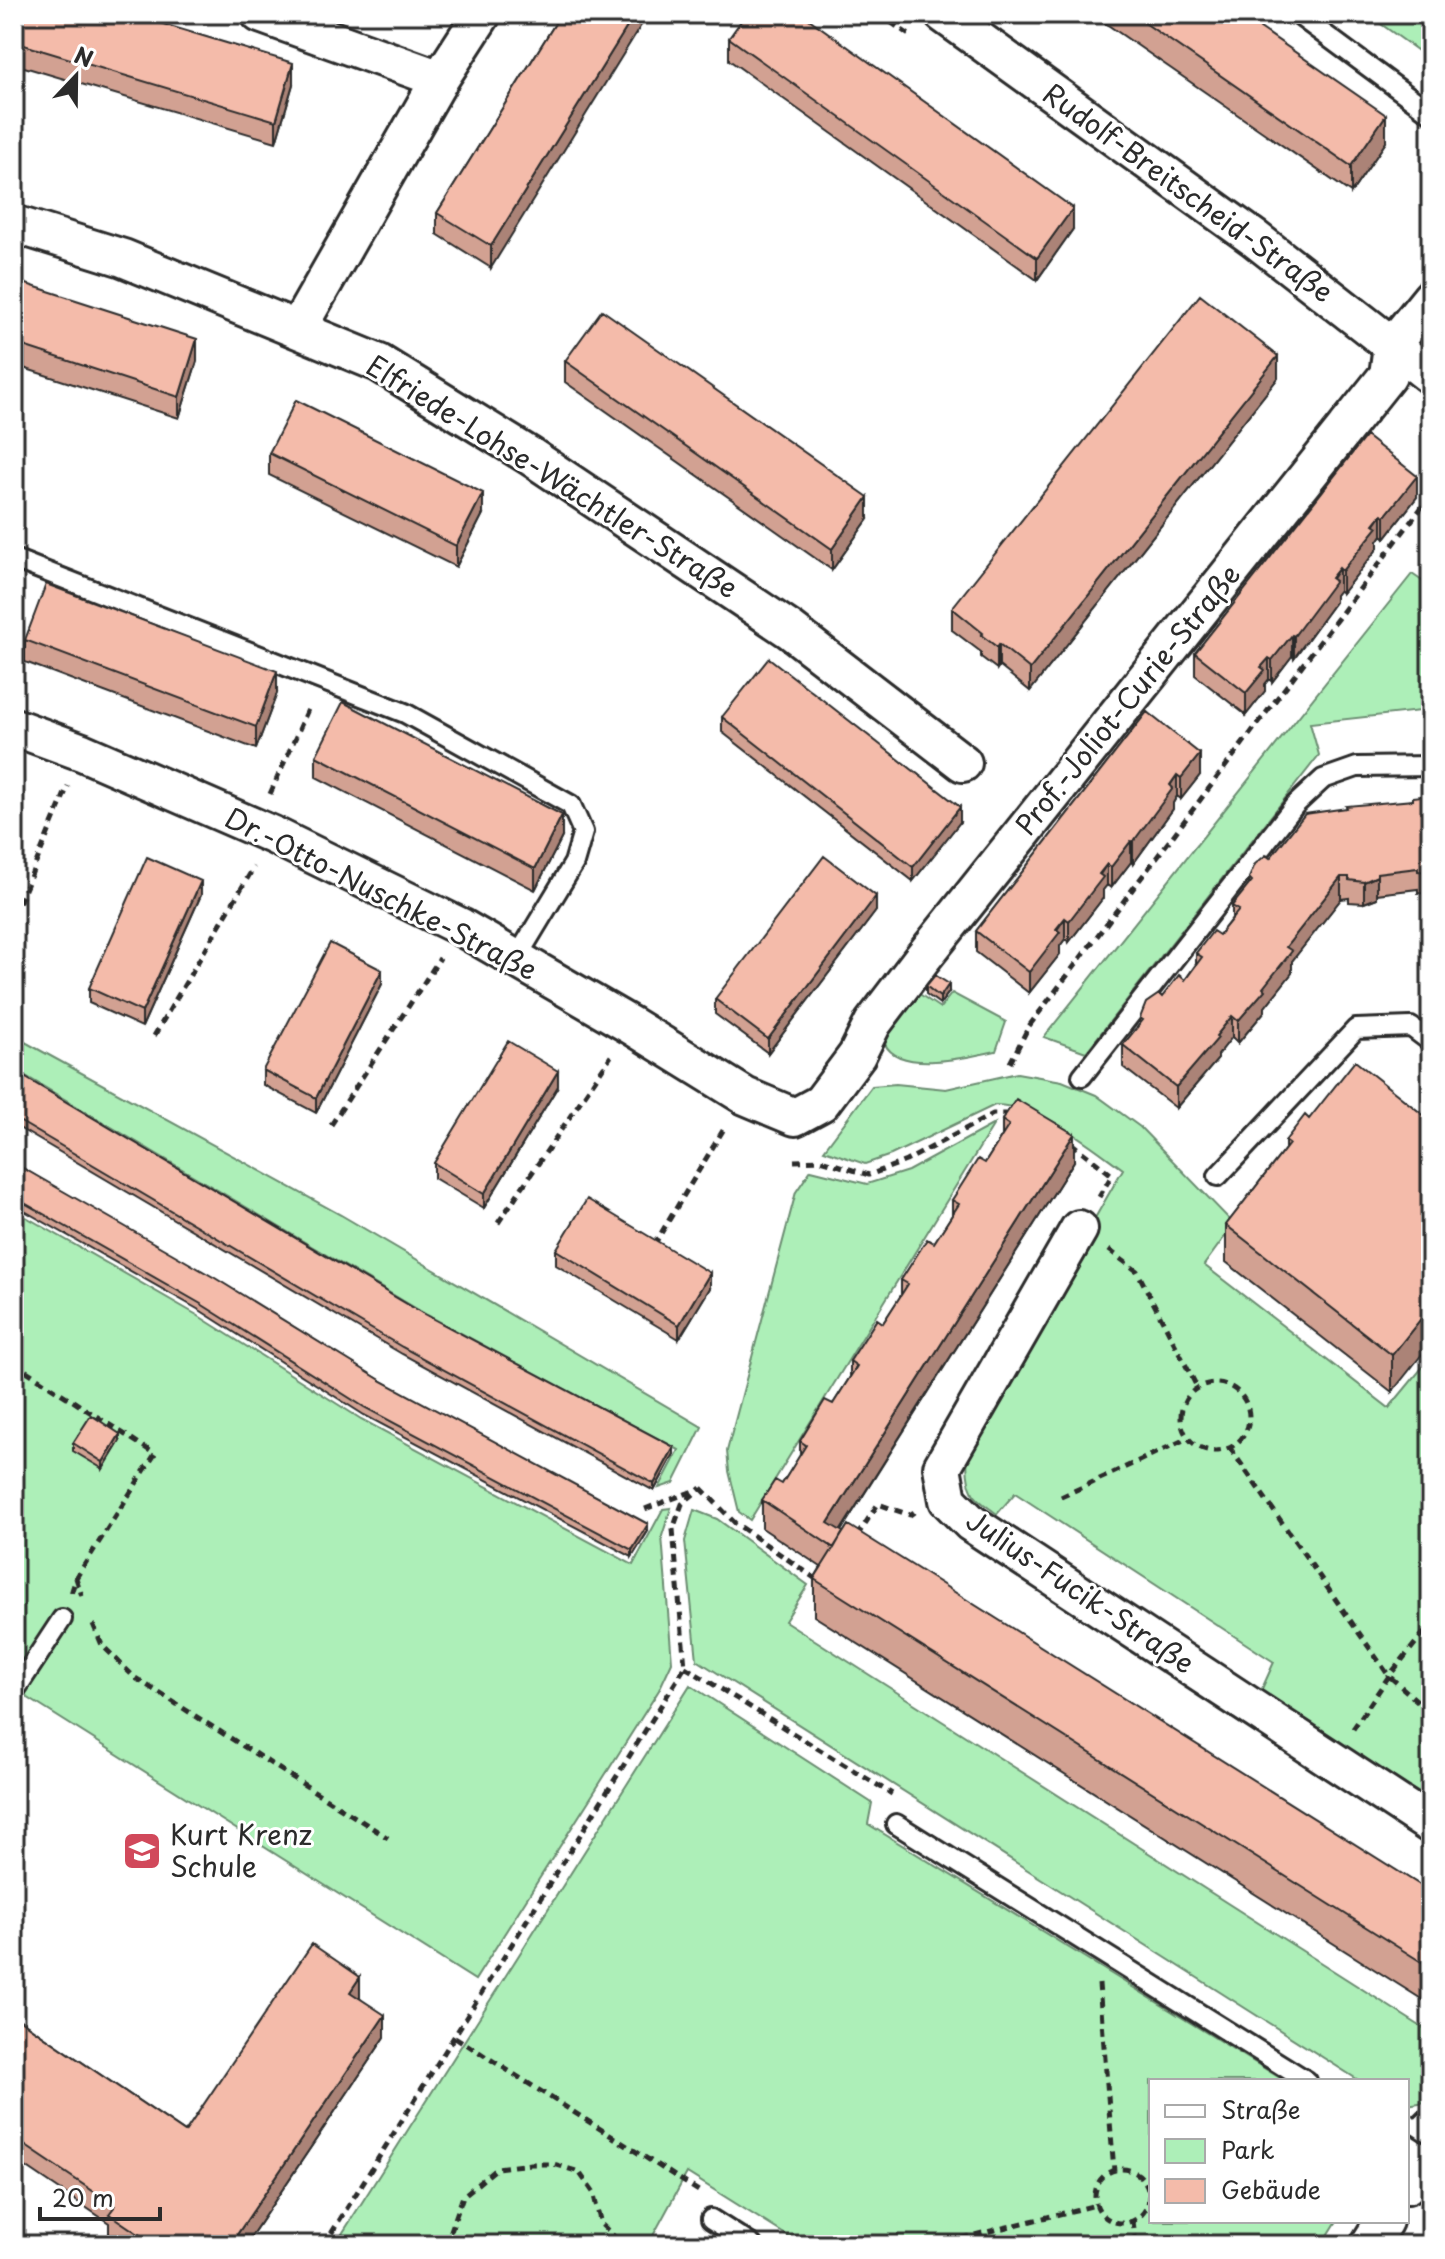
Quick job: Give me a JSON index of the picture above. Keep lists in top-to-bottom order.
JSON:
{
  "streets": {
    "street": [
      "Rudolf-Breitscheid-Straße",
      "Elfriede-Lohse-Wächtler-Straße",
      "Prof.-Joliot-Curie-Straße",
      "Dr.-Otto-Nuschke-Straße",
      "Julius-Fucik-Straße"
    ]
  },
  "crossings": [
    ["Rudolf-Breitscheid-Straße", "Prof.-Joliot-Curie-Straße"],
    ["Prof.-Joliot-Curie-Straße", "Dr.-Otto-Nuschke-Straße"]
  ],
  "places": {
    "school or university": ["Kurt Krenz Schule"]
  },
  "legend": ["Straße", "Park", "Gebäude"],
  "scale_bar": "20 m",
  "north": "top"
}
